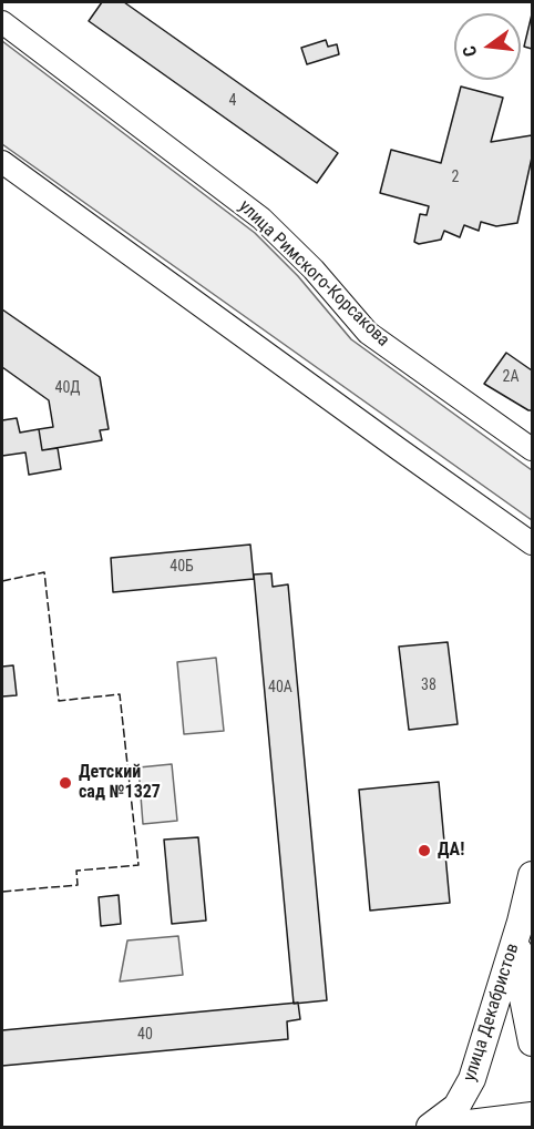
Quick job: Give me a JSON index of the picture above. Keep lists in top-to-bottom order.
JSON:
{
  "streets": {
    "main road": ["улица Декабристов"],
    "street": ["улица Римского-Корсакова"]
  },
  "places": ["Детский сад №1327", "ДА!"],
  "house_numbers": [
    "4",
    "2",
    "2А",
    "40Д",
    "40Б",
    "38",
    "40А",
    "40"
  ],
  "north": "left"
}
